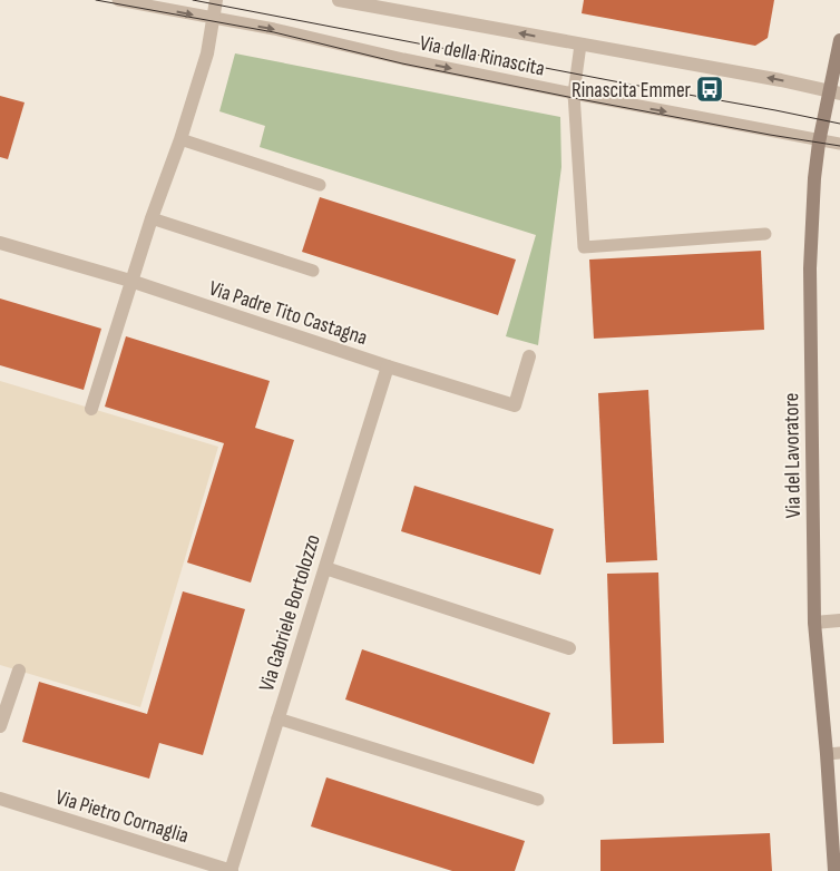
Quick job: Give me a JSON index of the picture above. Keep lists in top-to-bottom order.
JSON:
{
  "streets": {
    "street": [
      "Via della Rinascita",
      "Via Padre Tito Castagna",
      "Via del Lavoratore",
      "Via Gabriele Bortolozzo",
      "Via Pietro Cornaglia"
    ]
  },
  "crossings": [
    ["Via della Rinascita", "Via del Lavoratore"],
    ["Via Padre Tito Castagna", "Via Gabriele Bortolozzo"],
    ["Via Gabriele Bortolozzo", "Via Pietro Cornaglia"]
  ],
  "places": {
    "bus stop": ["Rinascita Emmer"]
  }
}
